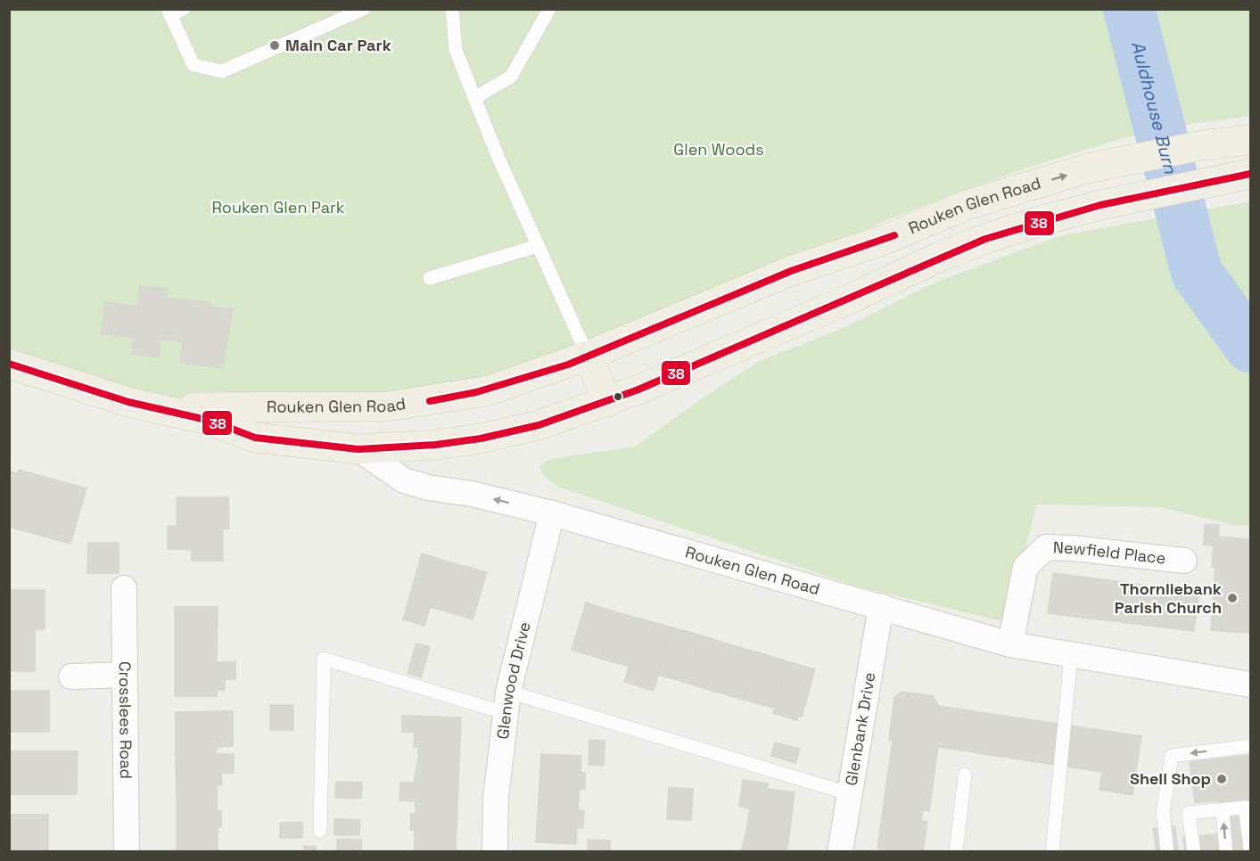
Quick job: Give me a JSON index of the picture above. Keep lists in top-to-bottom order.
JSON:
{
  "streets": {
    "main road": ["Rouken Glen Road"],
    "street": [
      "Newfield Place",
      "Glenwood Drive",
      "Crosslees Road",
      "Glenbank Drive"
    ]
  },
  "crossings": [
    ["Rouken Glen Road", "Newfield Place"],
    ["Rouken Glen Road", "Glenwood Drive"],
    ["Rouken Glen Road", "Glenbank Drive"]
  ],
  "water": ["Auldhouse Burn"],
  "parks": ["Glen Woods", "Rouken Glen Park"],
  "places": ["Main Car Park", "Thornliebank Parish Church", "Shell Shop"],
  "lines": ["transit line 38"]
}
